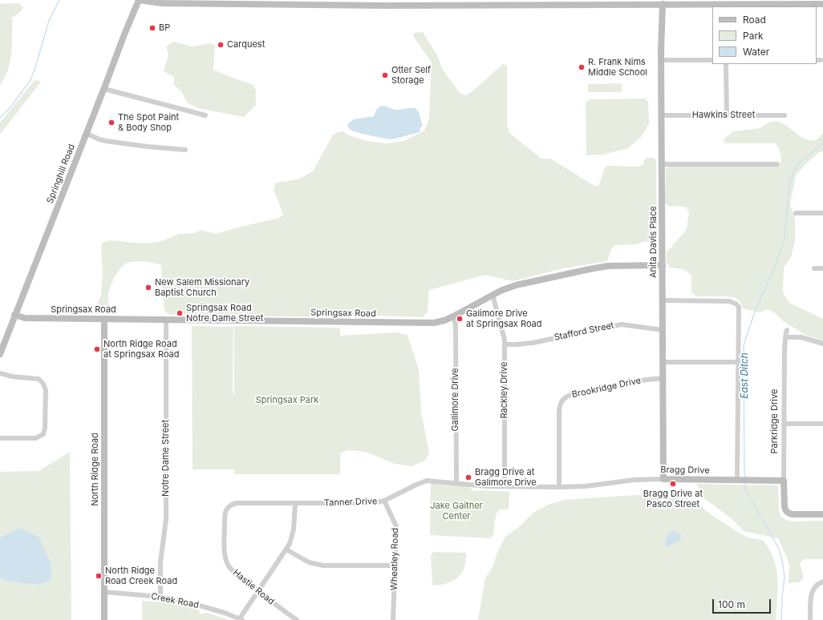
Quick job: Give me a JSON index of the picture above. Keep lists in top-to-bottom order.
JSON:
{
  "streets": {
    "street": [
      "Hawkins Street",
      "Springhill Road",
      "Anita Davis Place",
      "Springsax Road",
      "Stafford Street",
      "Brookridge Drive",
      "Rackley Drive",
      "Gallimore Drive",
      "Parkridge Drive",
      "Notre Dame Street",
      "North Ridge Road",
      "Bragg Drive",
      "Tanner Drive",
      "Wheatley Road",
      "Hastie Road",
      "Creek Road"
    ]
  },
  "crossings": [
    ["Hawkins Street", "Anita Davis Place"],
    ["Springhill Road", "Springsax Road"],
    ["Anita Davis Place", "Springsax Road"],
    ["Anita Davis Place", "Stafford Street"],
    ["Anita Davis Place", "Brookridge Drive"],
    ["Anita Davis Place", "Bragg Drive"],
    ["Springsax Road", "Rackley Drive"],
    ["Springsax Road", "Gallimore Drive"],
    ["Springsax Road", "Notre Dame Street"],
    ["Springsax Road", "North Ridge Road"],
    ["Stafford Street", "Rackley Drive"],
    ["Brookridge Drive", "Tanner Drive"],
    ["Rackley Drive", "Tanner Drive"],
    ["Gallimore Drive", "Tanner Drive"],
    ["Parkridge Drive", "Bragg Drive"],
    ["Notre Dame Street", "Creek Road"],
    ["North Ridge Road", "Creek Road"],
    ["Bragg Drive", "Tanner Drive"],
    ["Tanner Drive", "Wheatley Road"],
    ["Tanner Drive", "Hastie Road"]
  ],
  "water": ["East Ditch"],
  "parks": ["Springsax Park", "Jake Gaither Center"],
  "places": [
    "BP",
    "Carquest",
    "R. Frank Nims Middle School",
    "Otter Self Storage",
    "The Spot Paint & Body Shop",
    "New Salem Missionary Baptist Church",
    "Springsax Road Notre Dame Street",
    "Galimore Drive at Springsax Road",
    "North Ridge Road at Springsax Road",
    "Bragg Drive at Galimore Drive",
    "Bragg Drive at Pasco Street",
    "North Ridge Road Creek Road"
  ],
  "legend": ["Road", "Park", "Water"],
  "scale_bar": "100 m"
}
